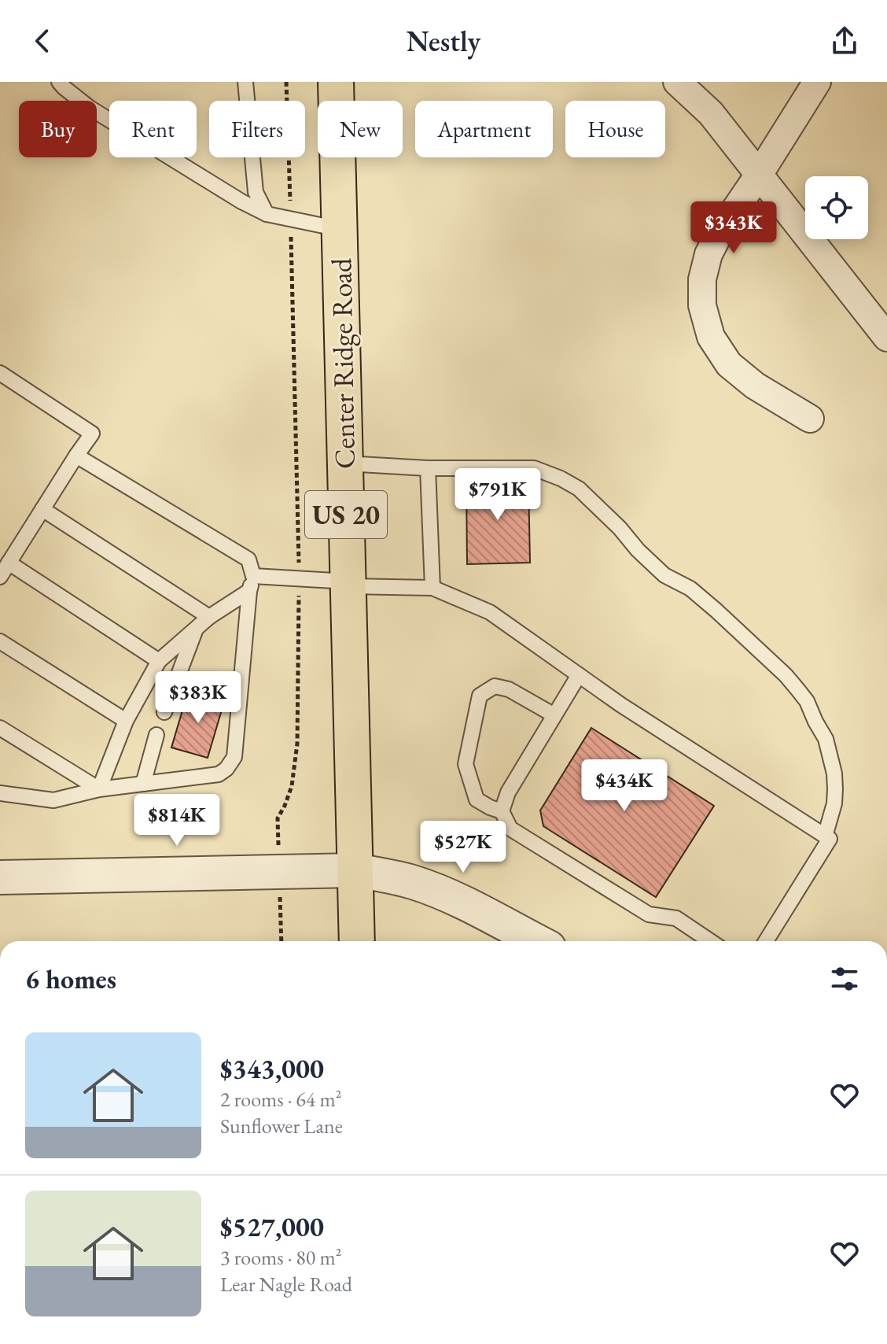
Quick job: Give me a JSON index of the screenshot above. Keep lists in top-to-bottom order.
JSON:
{
  "streets": {
    "main road": ["Center Ridge Road", "US 20"]
  },
  "page": {
    "header": "Nestly",
    "chip": [
      "Buy",
      "Rent",
      "Filters",
      "New",
      "Apartment",
      "House"
    ],
    "price": [
      "$343K",
      "$791K",
      "$383K",
      "$434K",
      "$814K",
      "$527K"
    ],
    "heading": "6 homes",
    "list": [
      {
        "name": "$343,000",
        "note": "2 rooms · 64 m² · Sunflower Lane"
      },
      {
        "name": "$527,000",
        "note": "3 rooms · 80 m² · Lear Nagle Road"
      }
    ]
  }
}
